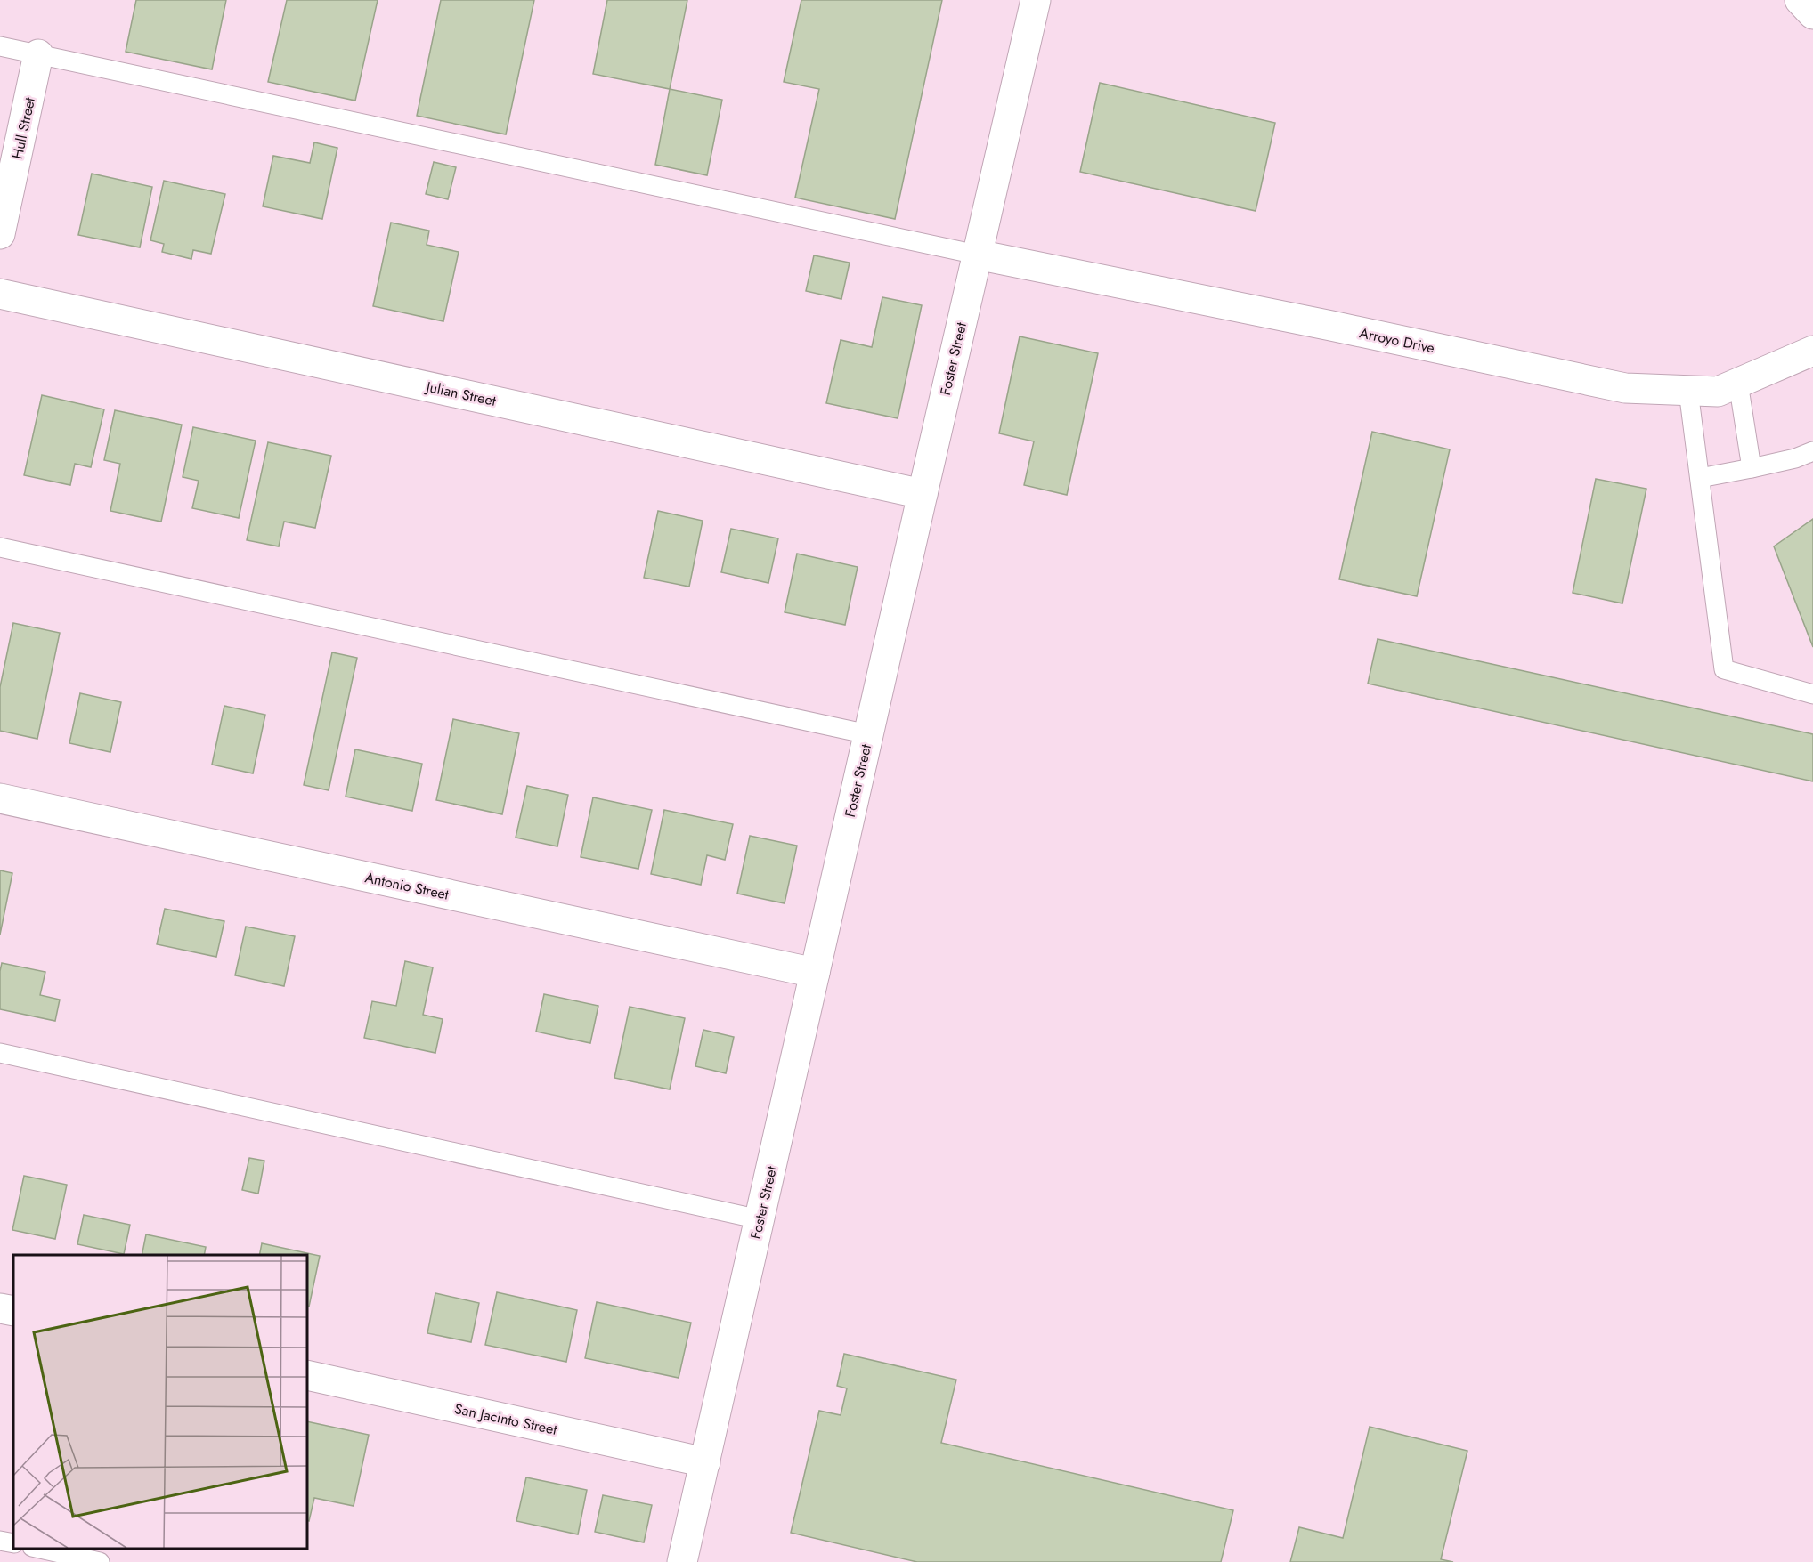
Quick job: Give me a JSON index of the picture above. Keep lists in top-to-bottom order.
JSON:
{
  "streets": {
    "street": [
      "Hull Street",
      "Arroyo Drive",
      "Foster Street",
      "Julian Street",
      "Antonio Street",
      "San Jacinto Street"
    ]
  },
  "crossings": [
    ["Arroyo Drive", "Foster Street"],
    ["Foster Street", "Julian Street"],
    ["Foster Street", "Antonio Street"],
    ["Foster Street", "San Jacinto Street"]
  ]
}
